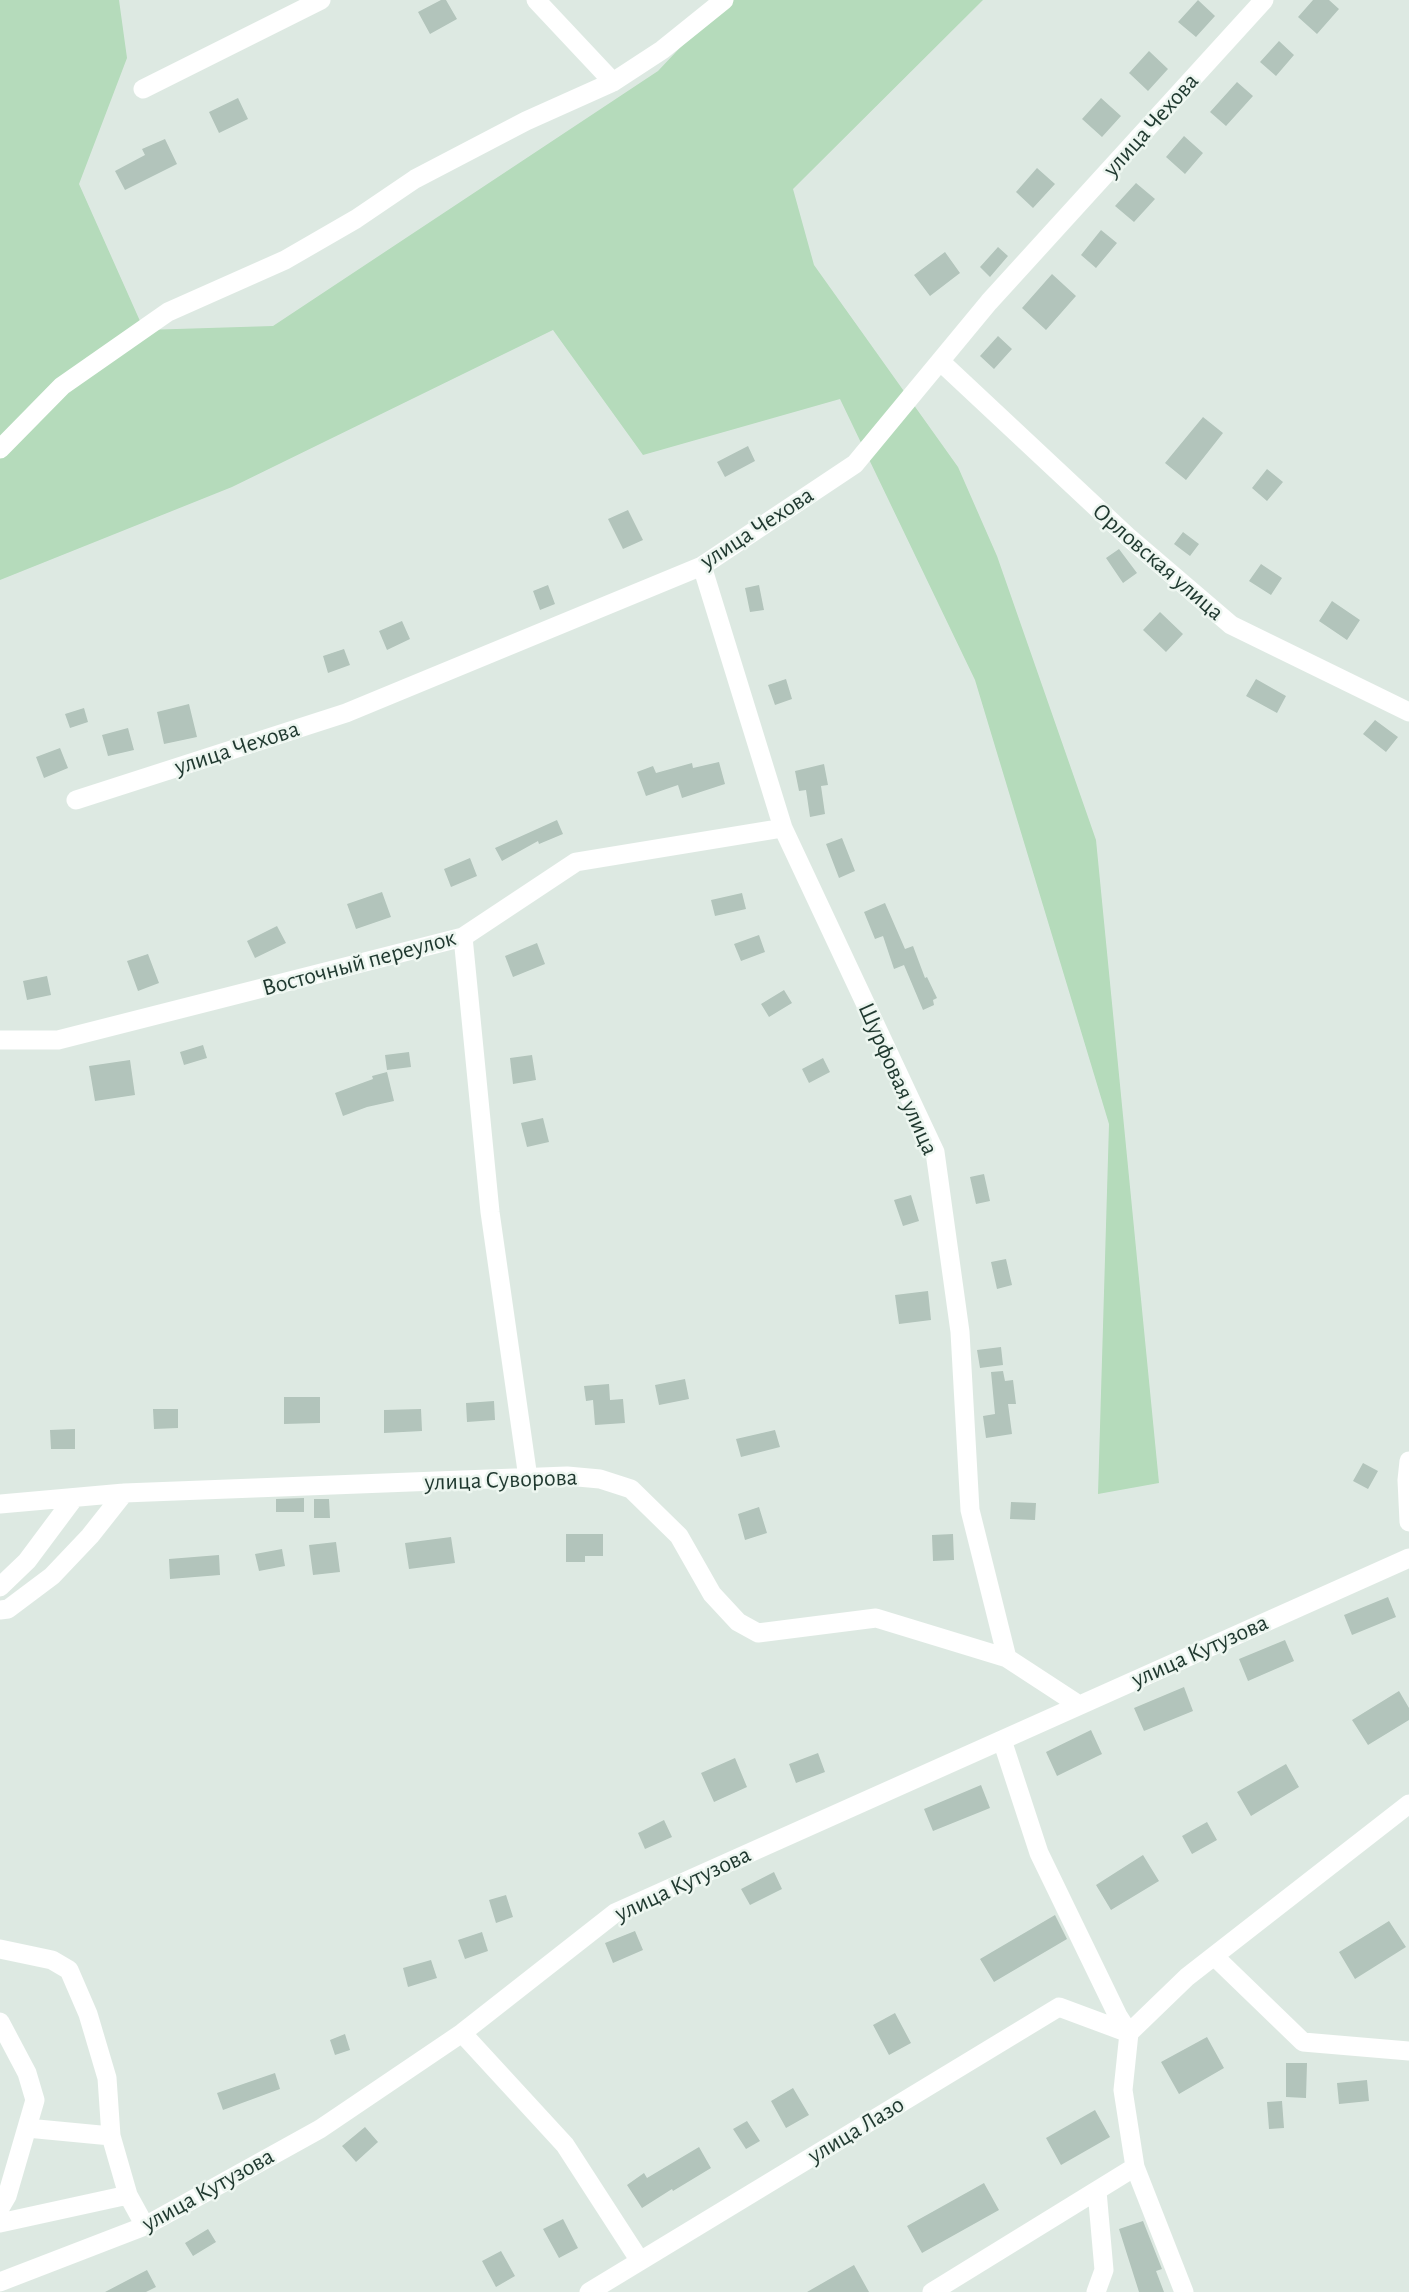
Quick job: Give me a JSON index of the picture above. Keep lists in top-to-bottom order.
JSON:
{
  "streets": {
    "street": [
      "улица Чехова",
      "Орловская улица",
      "Восточный переулок",
      "Шурфовая улица",
      "улица Суворова",
      "улица Кутузова",
      "улица Лазо"
    ]
  },
  "crossings": [
    ["улица Чехова", "Орловская улица"],
    ["улица Чехова", "Шурфовая улица"],
    ["Восточный переулок", "Шурфовая улица"],
    ["Шурфовая улица", "улица Суворова"],
    ["улица Суворова", "улица Кутузова"]
  ]
}
